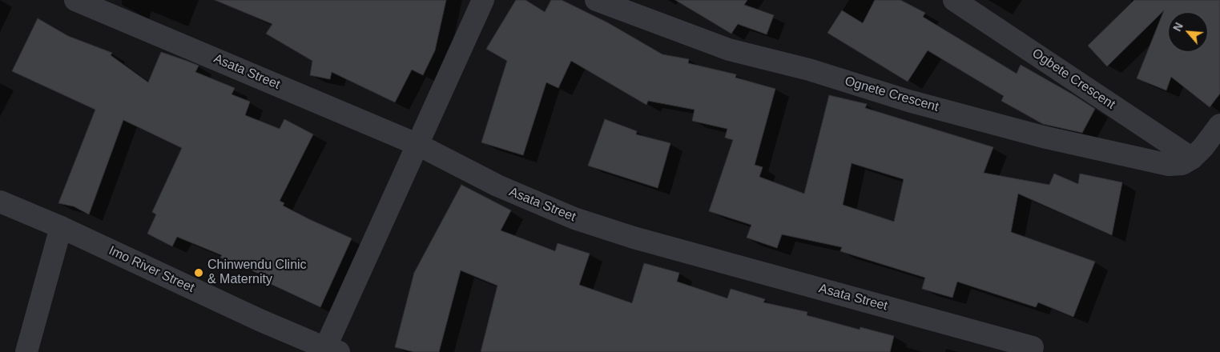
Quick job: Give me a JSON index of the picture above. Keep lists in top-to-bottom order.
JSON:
{
  "streets": {
    "street": [
      "Asata Street",
      "Ogbete Crescent",
      "Ognete Crescent",
      "Imo River Street"
    ]
  },
  "crossings": [
    ["Ogbete Crescent", "Ognete Crescent"]
  ],
  "places": ["Chinwendu Clinic & Maternity"],
  "north": "top left"
}
